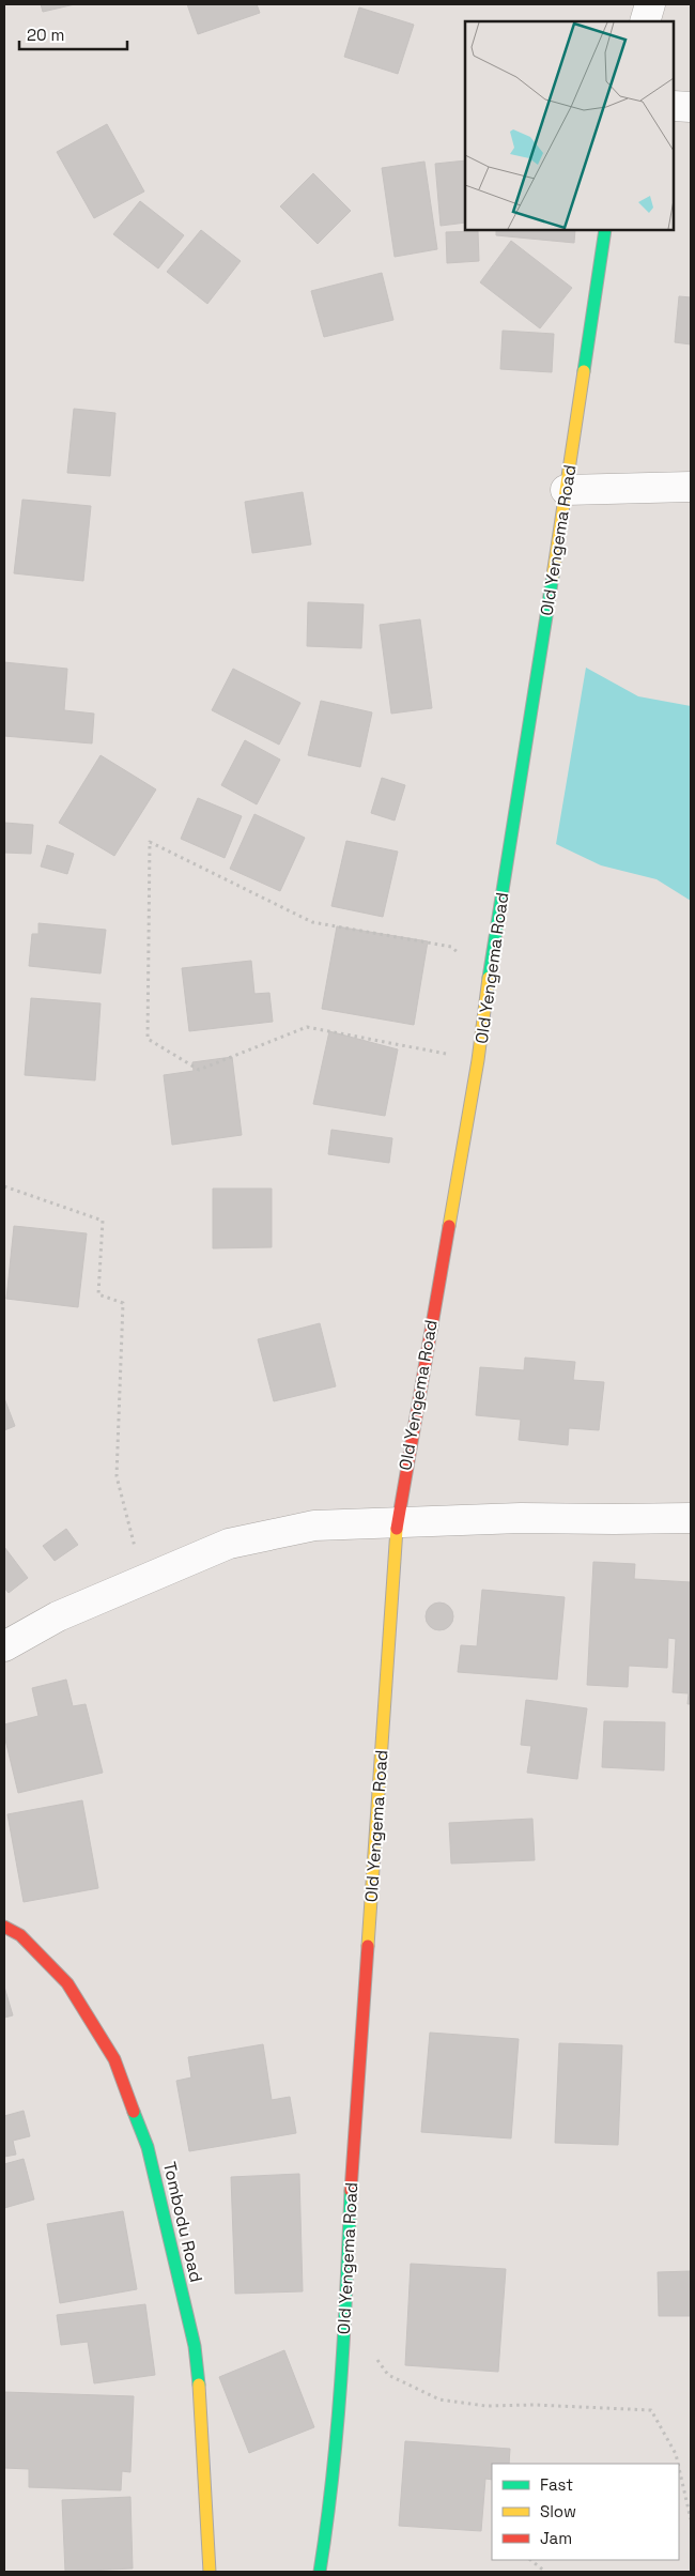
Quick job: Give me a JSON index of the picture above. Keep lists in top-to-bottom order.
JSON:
{
  "streets": {
    "street": ["Old Yengema Road", "Tombodu Road"]
  },
  "legend": ["Fast", "Slow", "Jam"],
  "scale_bar": "20 m"
}
